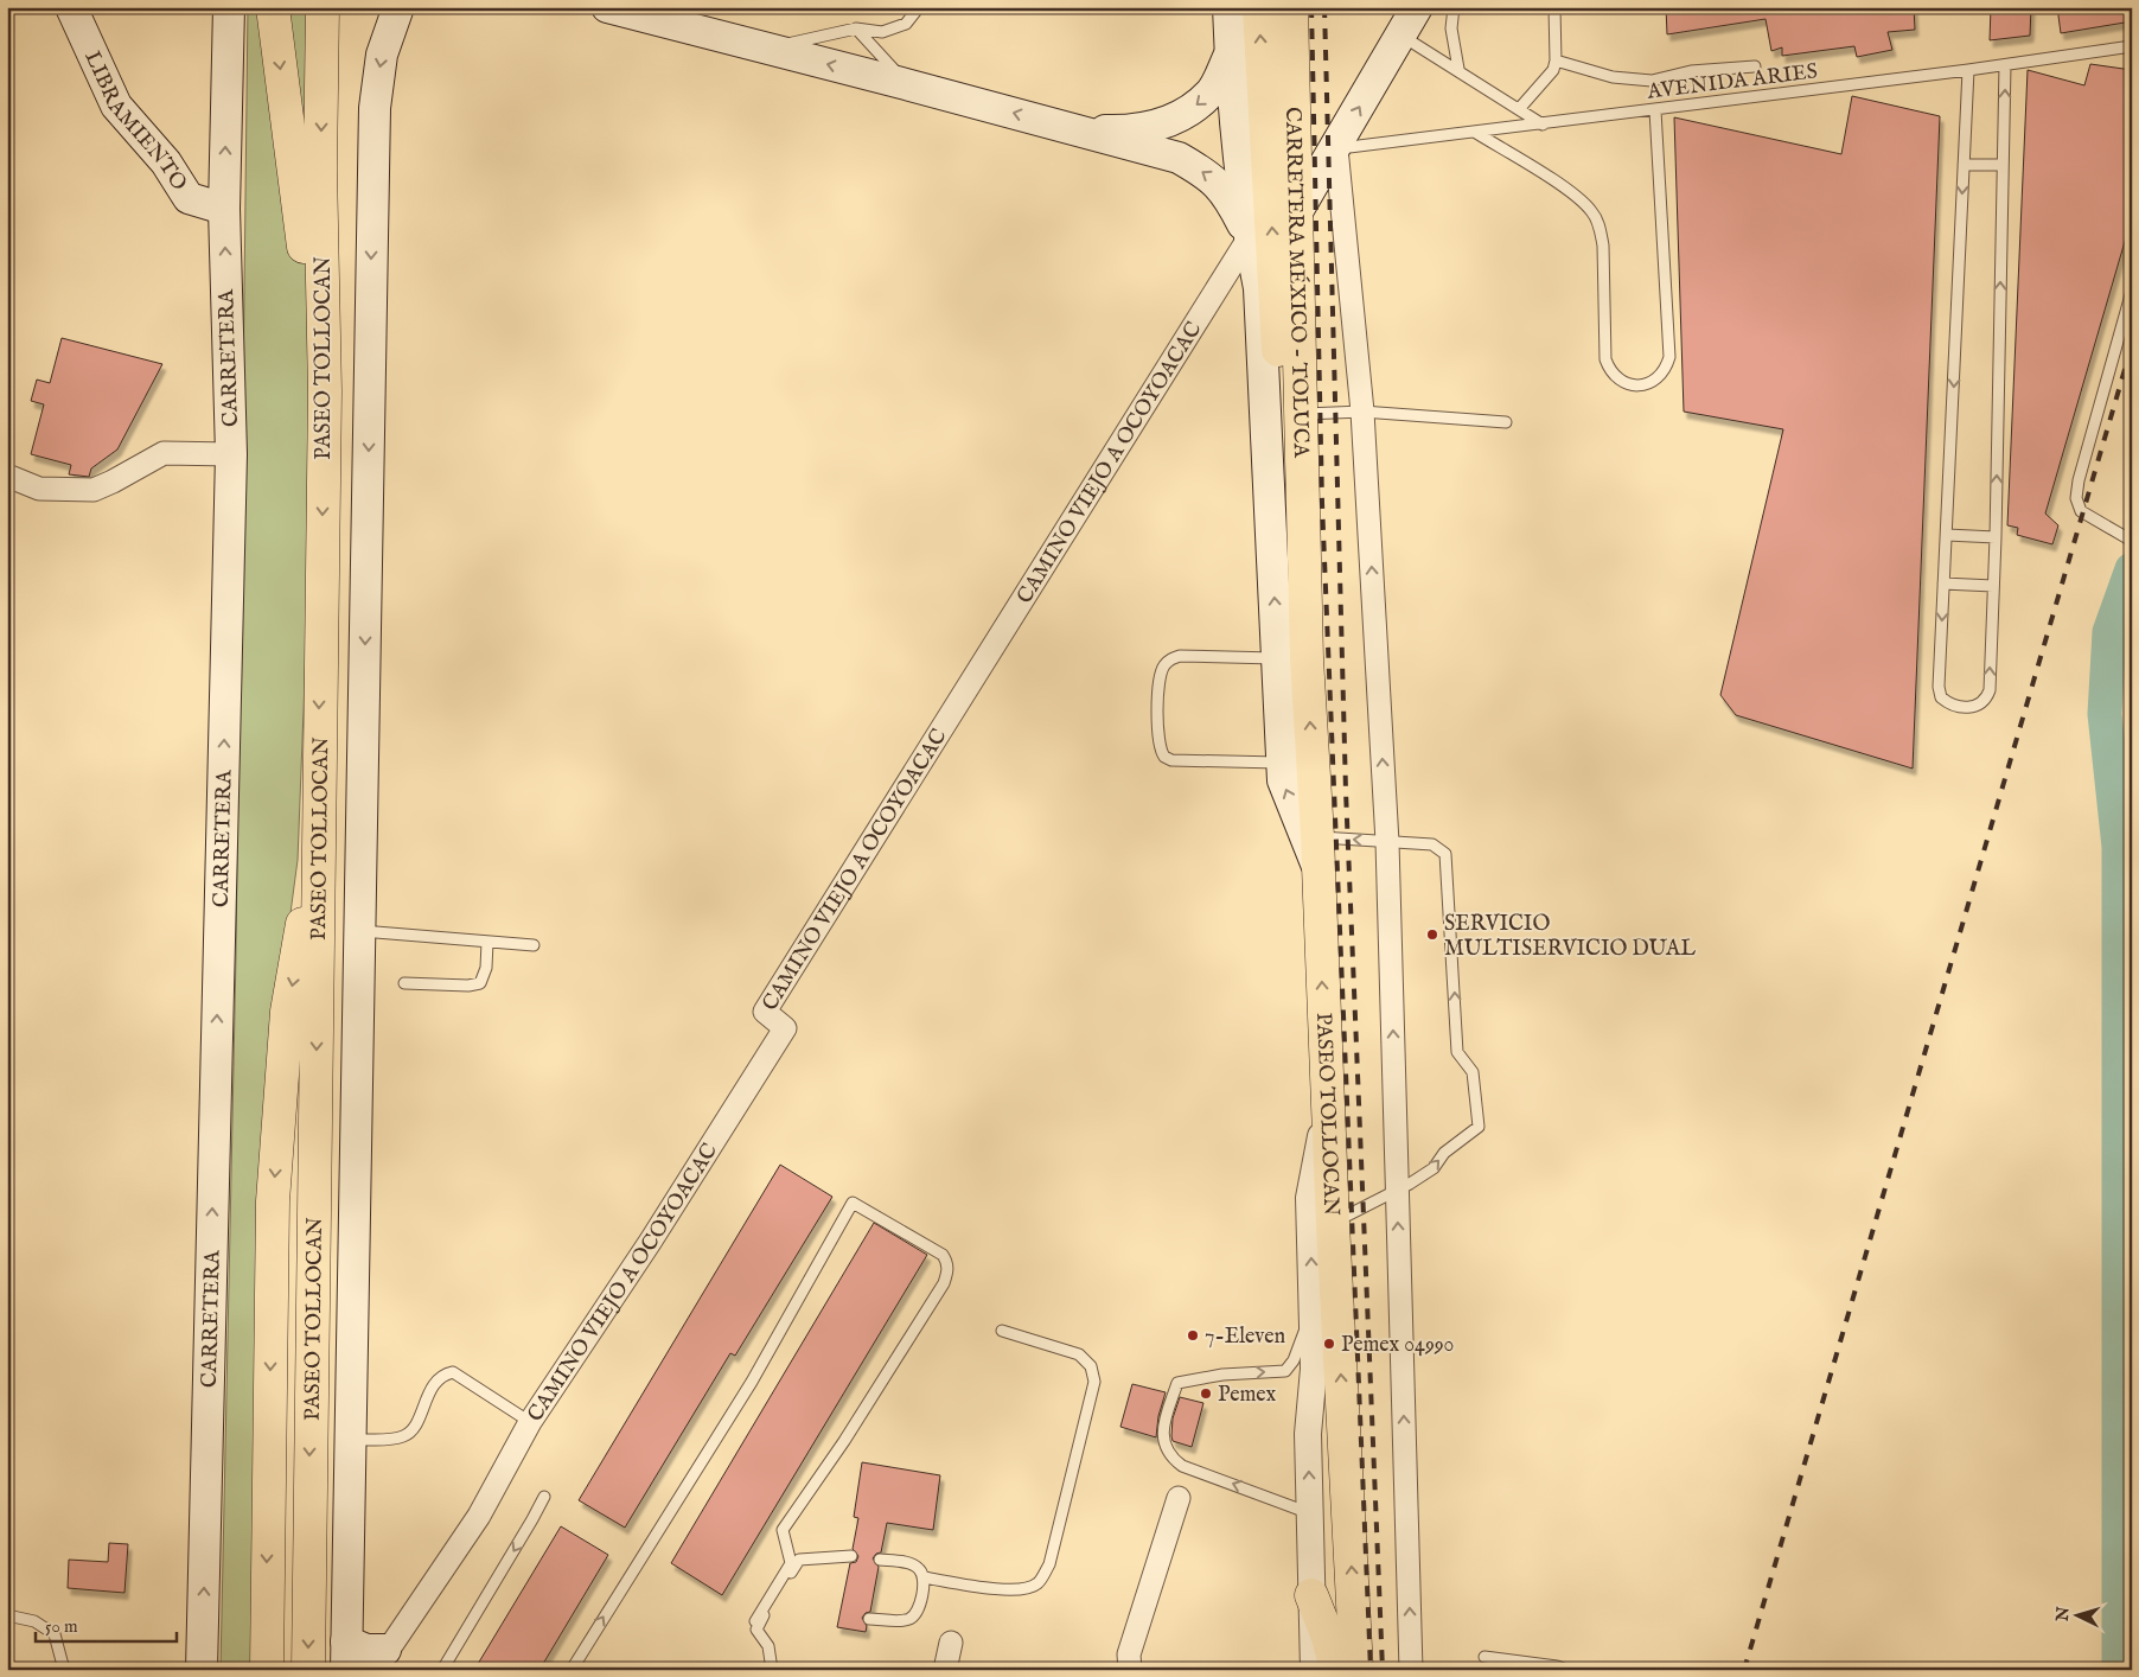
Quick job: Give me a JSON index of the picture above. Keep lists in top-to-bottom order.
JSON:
{
  "streets": {
    "highway": ["CARRETERA MÉXICO - TOLUCA", "PASEO TOLLOCAN"],
    "main road": ["LIBRAMIENTO", "CARRETERA"],
    "street": ["CAMINO VIEJO A OCOYOACAC"],
    "lane": ["AVENIDA ARIES"]
  },
  "crossings": [
    ["LIBRAMIENTO", "CARRETERA"],
    ["CARRETERA MÉXICO - TOLUCA", "PASEO TOLLOCAN"]
  ],
  "places": [
    "SERVICIO MULTISERVICIO DUAL",
    "7-Eleven",
    "Pemex 04990",
    "Pemex"
  ],
  "scale_bar": "50 m",
  "north": "left"
}
